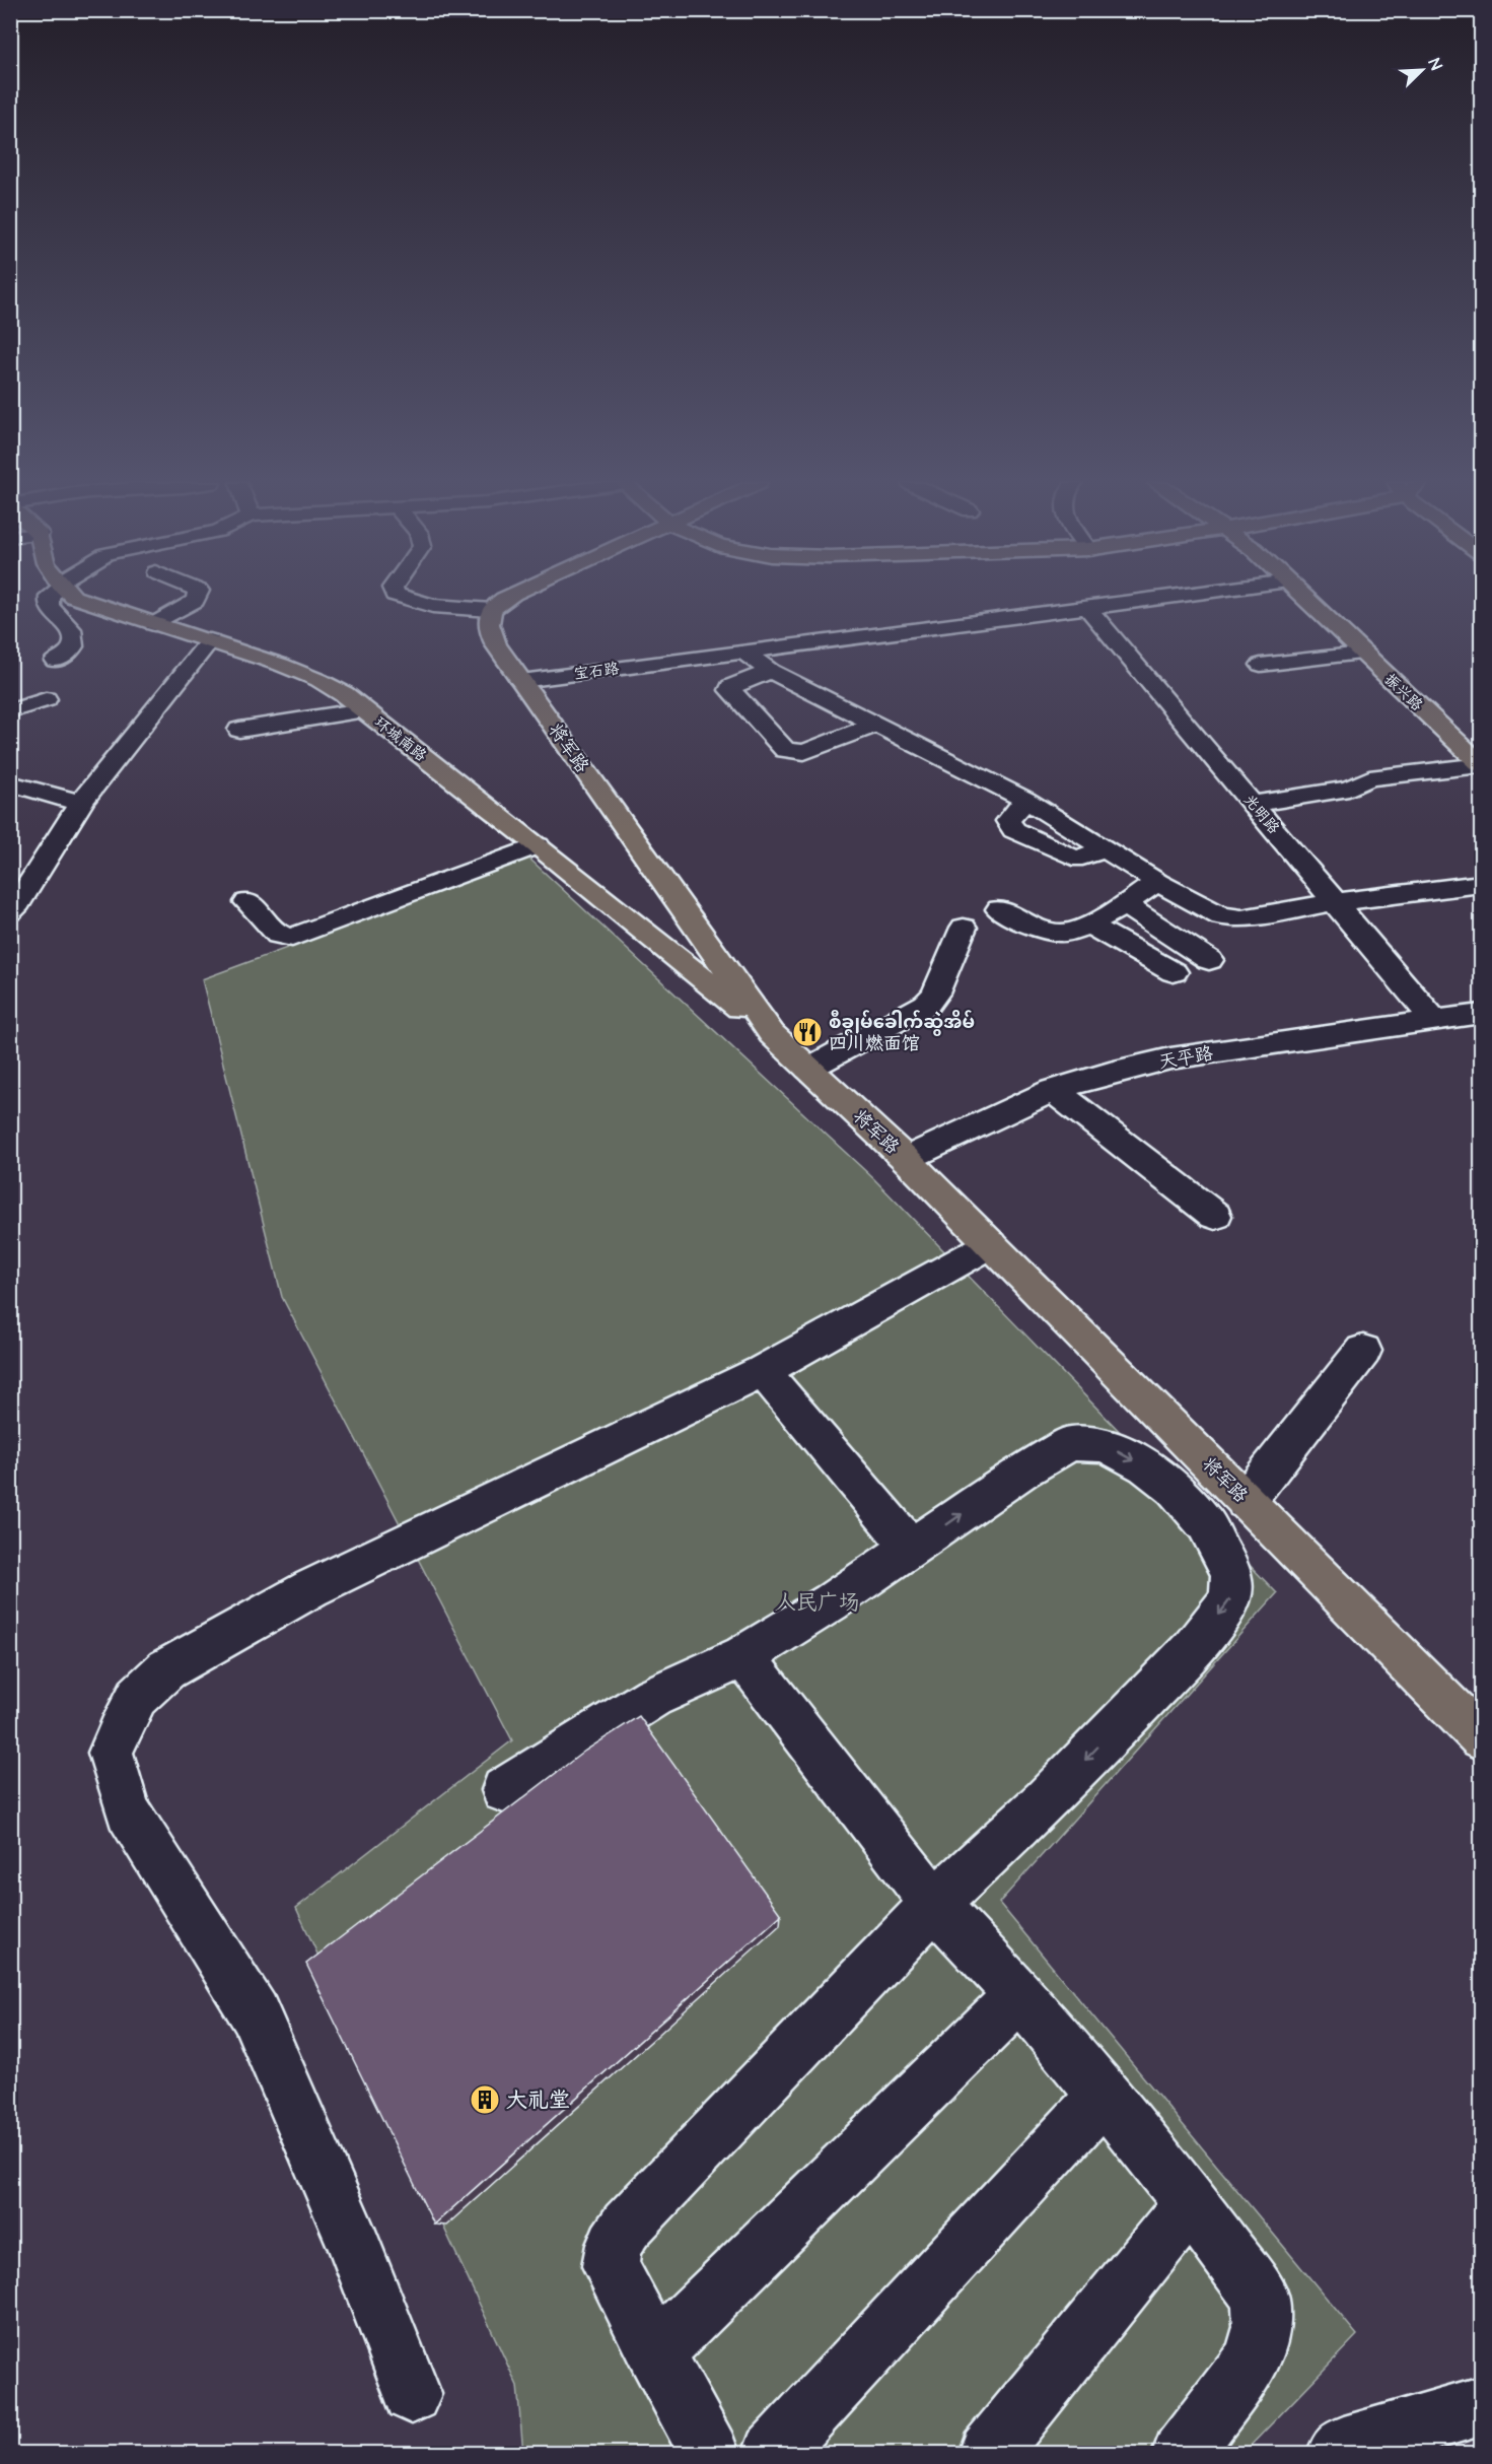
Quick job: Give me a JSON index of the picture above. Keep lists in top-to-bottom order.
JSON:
{
  "streets": {
    "main road": ["振兴路", "环城南路", "将军路"],
    "street": ["宝石路", "光明路", "天平路"]
  },
  "crossings": [
    ["宝石路", "将军路"],
    ["宝石路", "光明路"],
    ["环城南路", "将军路"],
    ["将军路", "天平路"],
    ["光明路", "天平路"]
  ],
  "parks": ["人民广场"],
  "places": {
    "restaurant": ["စီချွမ်ခေါက်ဆွဲအိမ် 四川燃面馆"],
    "building": ["大礼堂"]
  },
  "north": "top right"
}
